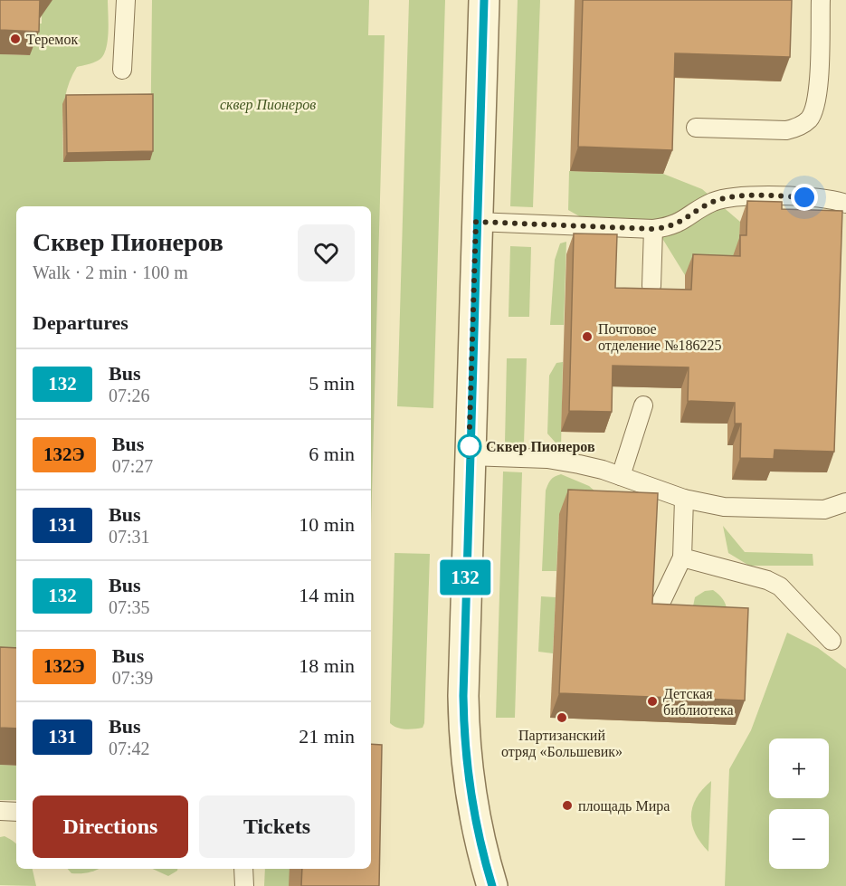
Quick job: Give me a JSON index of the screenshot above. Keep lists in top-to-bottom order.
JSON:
{
  "parks": ["сквер Пионеров"],
  "places": [
    "Теремок",
    "Почтовое отделение №186225",
    "Сквер Пионеров",
    "Детская библиотека",
    "Партизанский отряд «Большевик»",
    "площадь Мира"
  ],
  "lines": ["bus line 132"],
  "page": {
    "on_map": "132",
    "heading": [
      ["Сквер Пионеров", "Walk · 2 min · 100 m"],
      "Departures"
    ],
    "list": [
      {
        "mark": "132",
        "name": "Bus",
        "note": "07:26",
        "value": "5 min"
      },
      {
        "mark": "132Э",
        "name": "Bus",
        "note": "07:27",
        "value": "6 min"
      },
      {
        "mark": "131",
        "name": "Bus",
        "note": "07:31",
        "value": "10 min"
      },
      {
        "mark": "132",
        "name": "Bus",
        "note": "07:35",
        "value": "14 min"
      },
      {
        "mark": "132Э",
        "name": "Bus",
        "note": "07:39",
        "value": "18 min"
      },
      {
        "mark": "131",
        "name": "Bus",
        "note": "07:42",
        "value": "21 min"
      }
    ],
    "map_buttons": ["+", "−"],
    "buttons": ["Directions", "Tickets"]
  }
}
